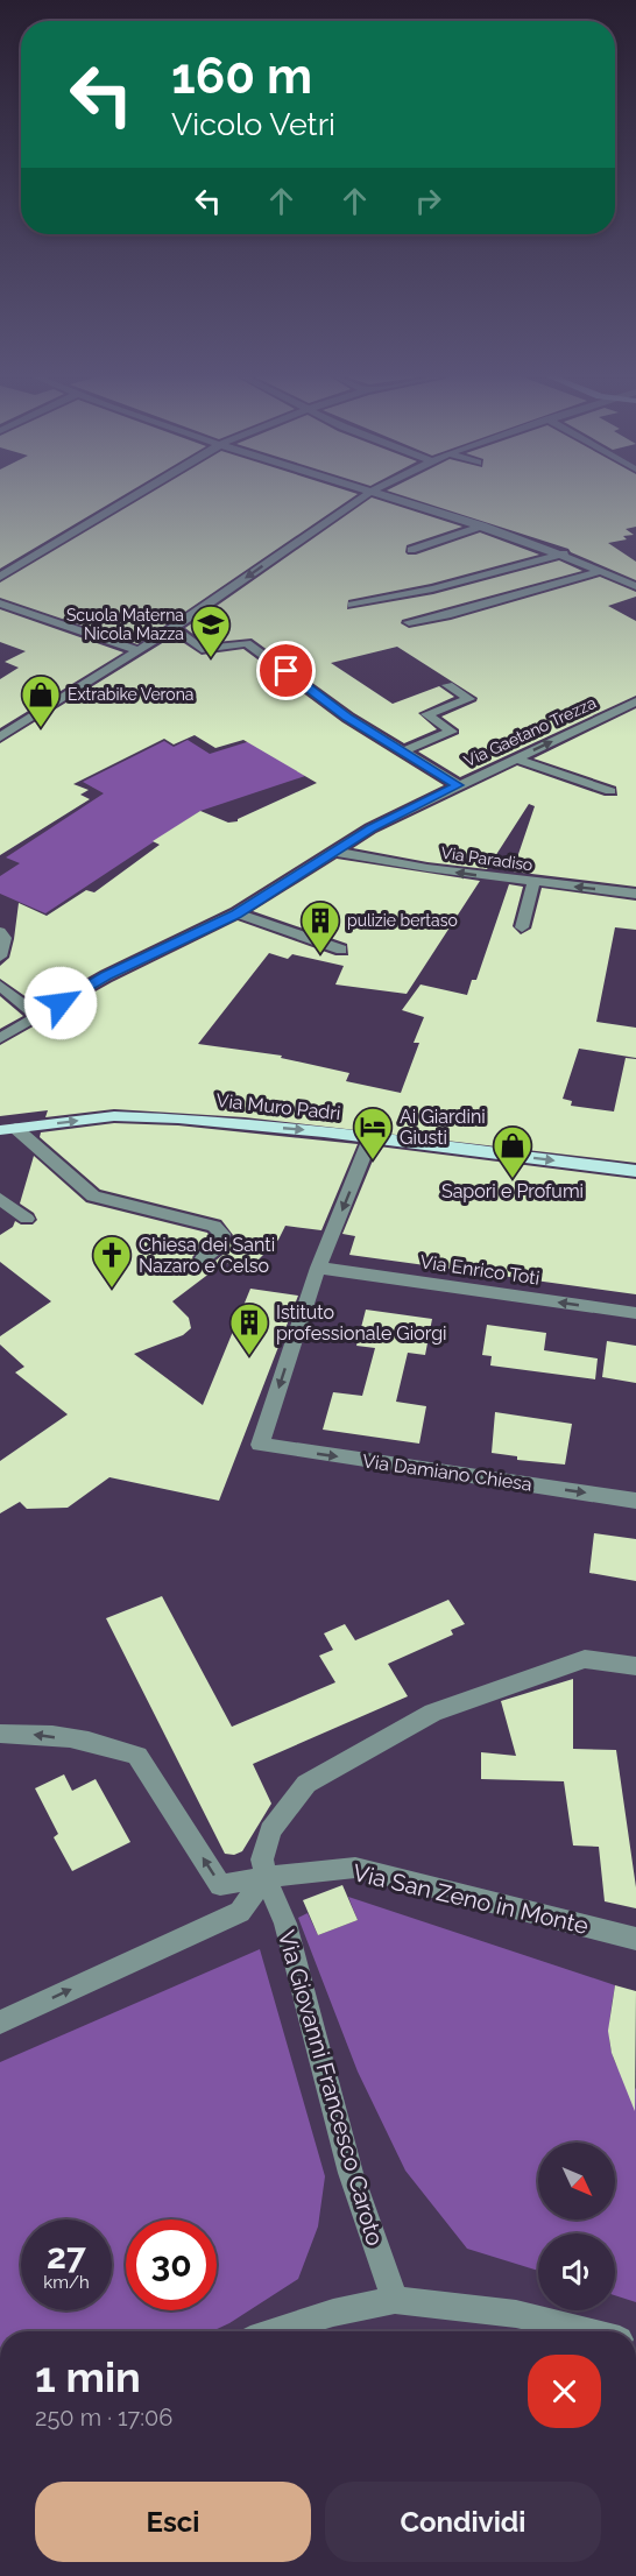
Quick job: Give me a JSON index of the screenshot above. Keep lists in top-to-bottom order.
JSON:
{
  "streets": {
    "main road": ["Via Muro Padri"],
    "street": [
      "Via Gaetano Trezza",
      "Via Paradiso",
      "Via Enrico Toti",
      "Via Damiano Chiesa",
      "Via San Zeno in Monte",
      "Via Giovanni Francesco Caroto"
    ]
  },
  "crossings": [
    ["Via Gaetano Trezza", "Via Paradiso"],
    ["Via Enrico Toti", "Via Damiano Chiesa"],
    ["Via San Zeno in Monte", "Via Giovanni Francesco Caroto"]
  ],
  "one_way": ["Via Muro Padri", "Via Enrico Toti", "Via San Zeno in Monte"],
  "places": {
    "school or university": ["Scuola Materna Nicola Mazza"],
    "shop": ["Extrabike Verona", "Sapori e Profumi"],
    "building": ["pulizie bertaso", "Istituto professionale Giorgi"],
    "hotel": ["Ai Giardini Giusti"],
    "church": ["Chiesa dei Santi Nazaro e Celso"]
  },
  "north": "bottom right",
  "page": {
    "turn": ["160 m", "Vicolo Vetri"],
    "speed": "27 km/h",
    "limit": "30",
    "heading": ["1 min", "250 m · 17:06"],
    "buttons": ["Esci", "Condividi"]
  }
}
